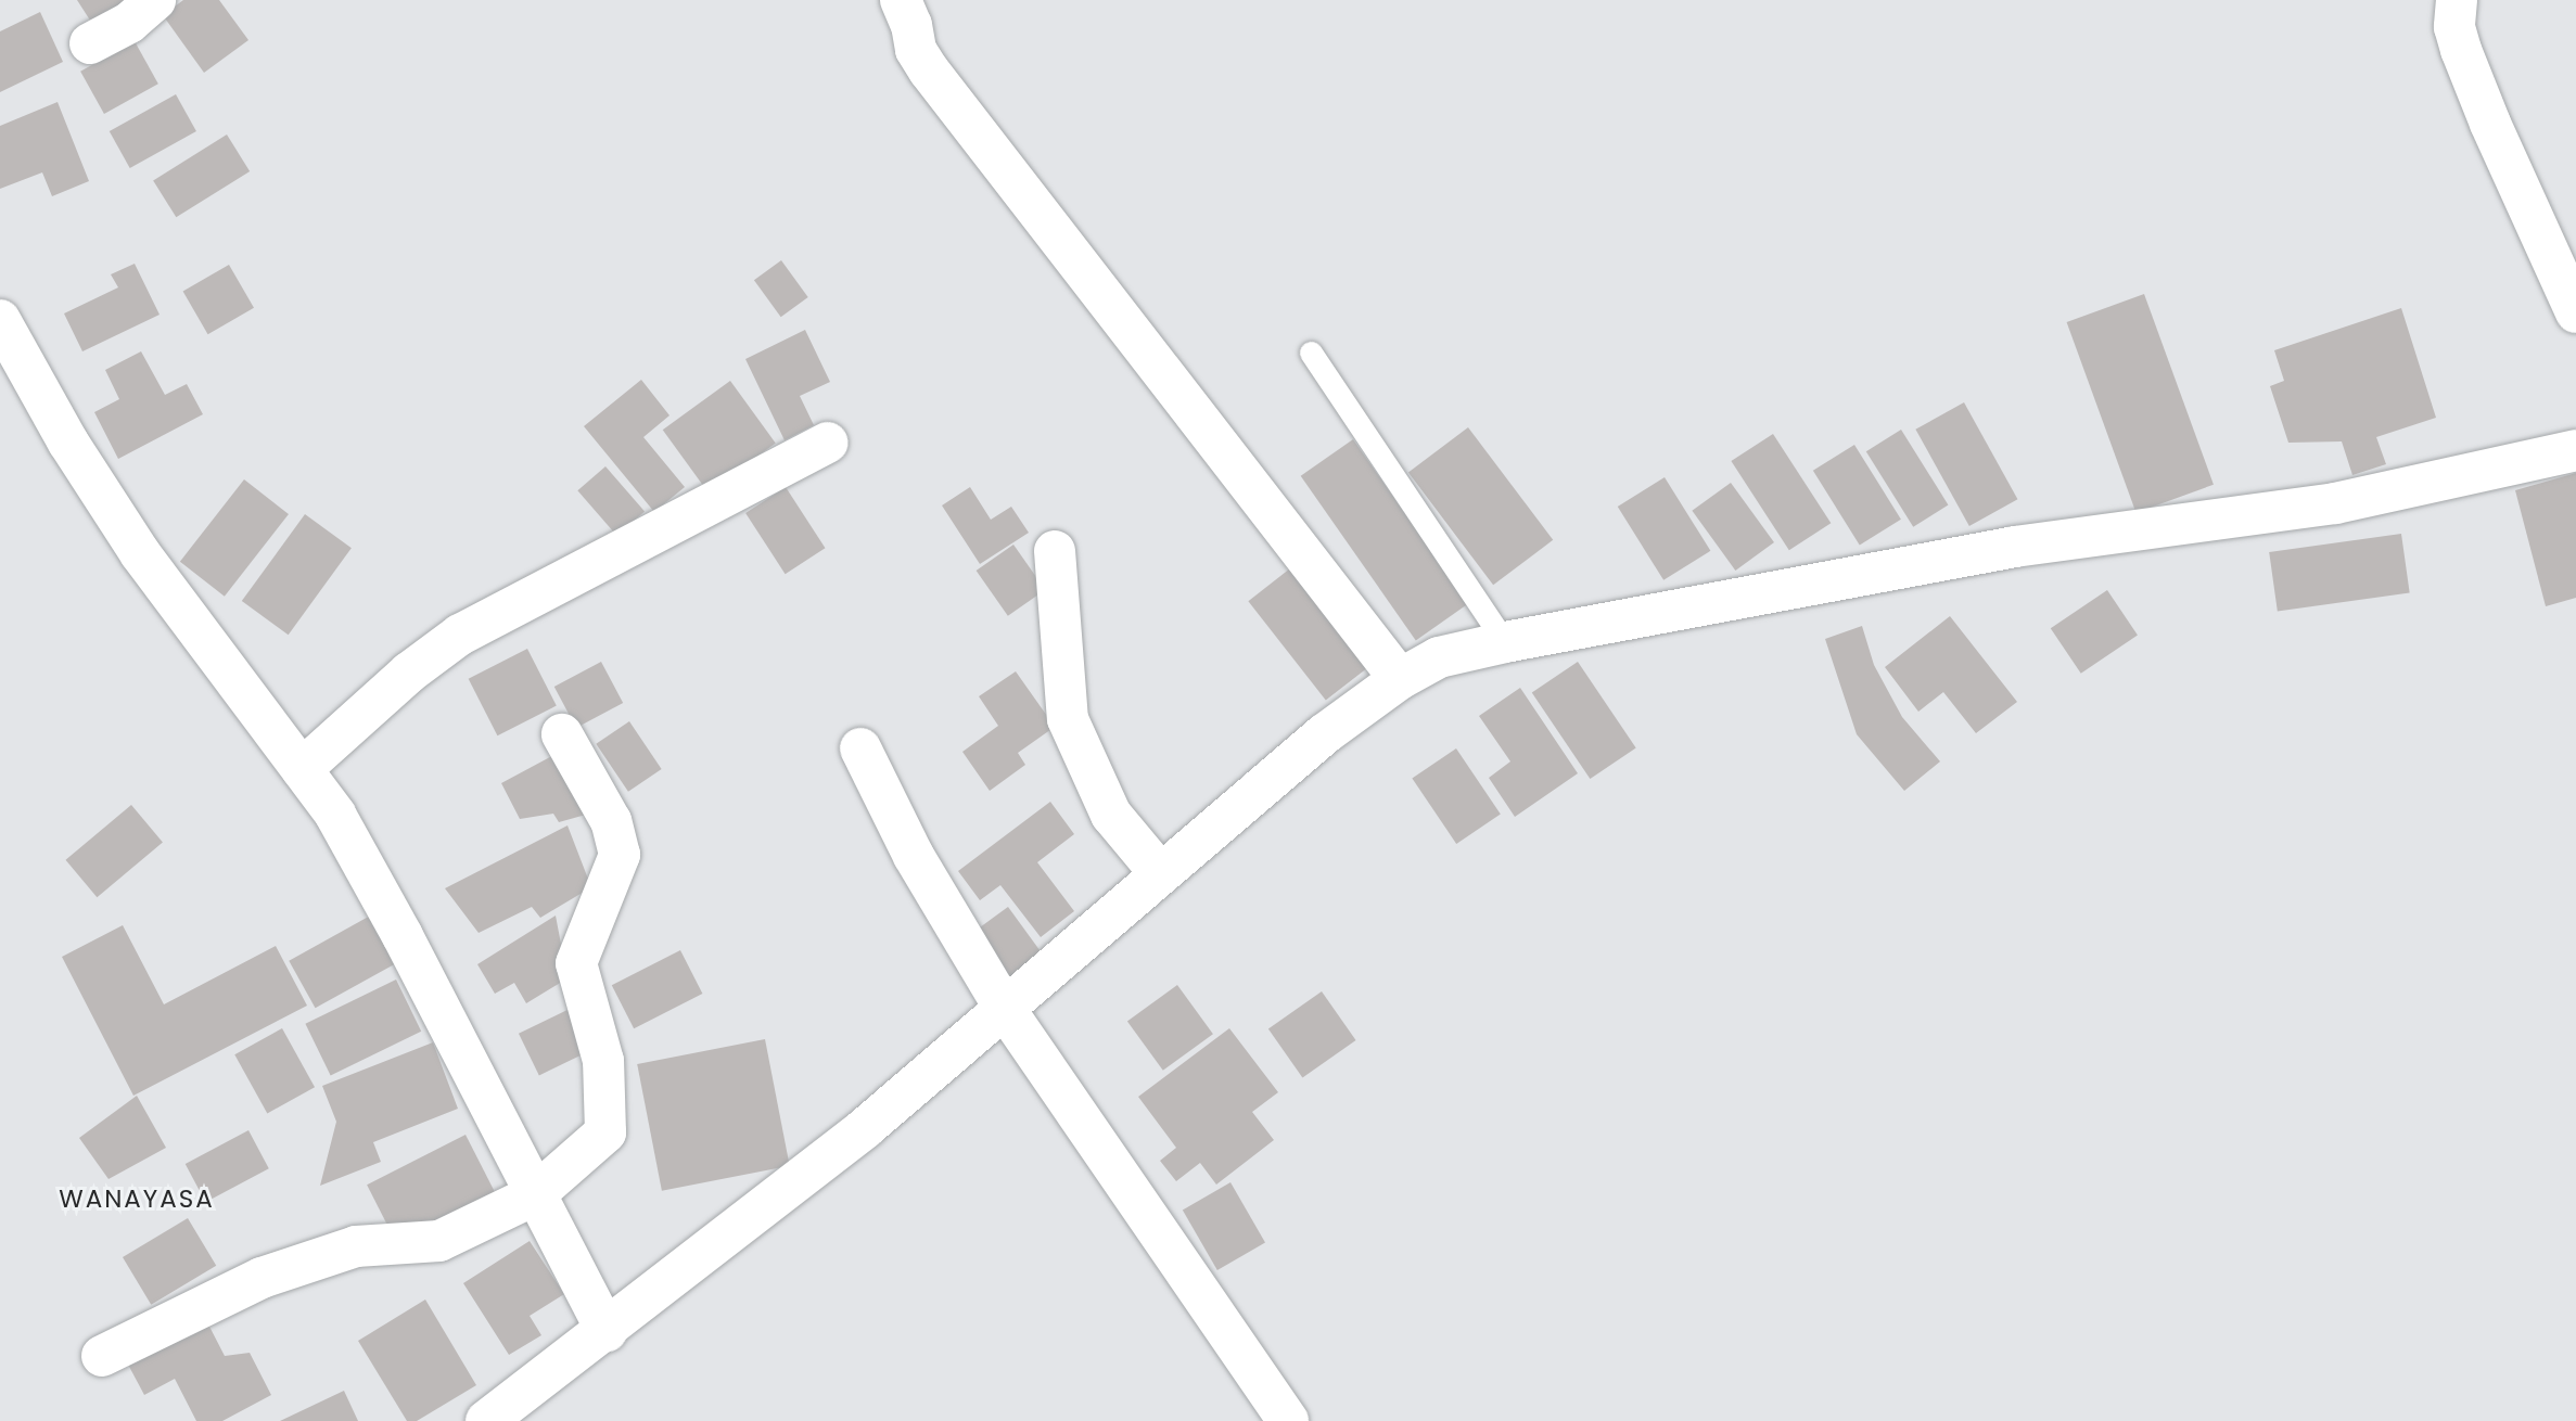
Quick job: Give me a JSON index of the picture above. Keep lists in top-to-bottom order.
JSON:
{
  "districts": ["WANAYASA"]
}
